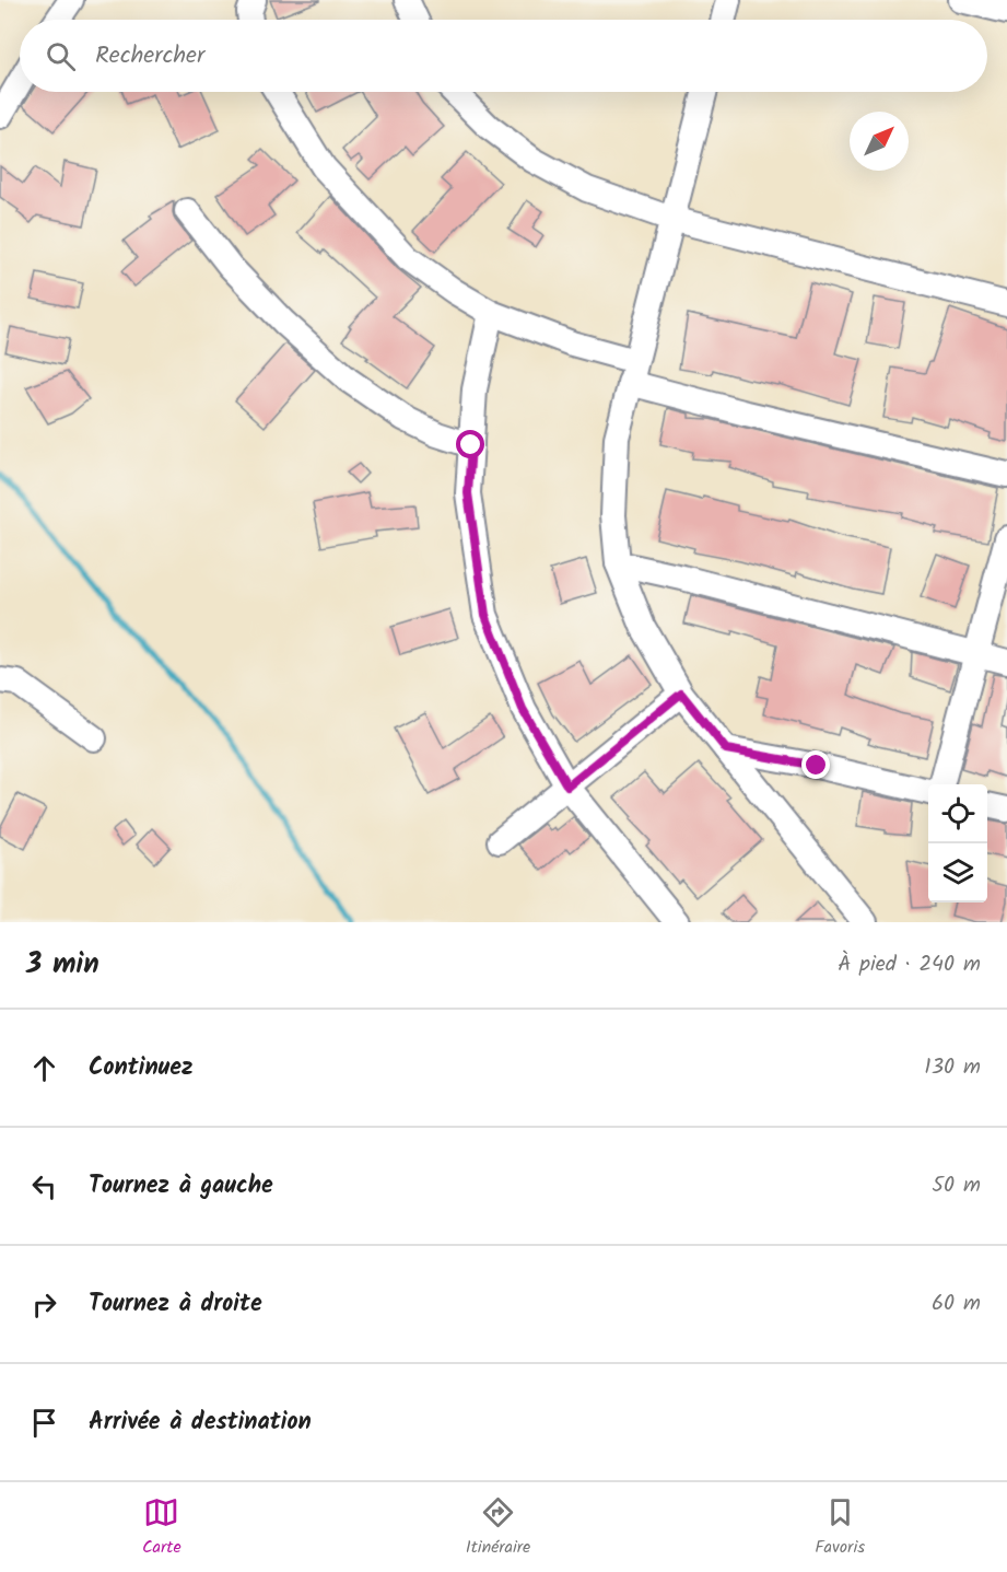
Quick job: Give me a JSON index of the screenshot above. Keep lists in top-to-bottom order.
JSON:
{
  "north": "top right",
  "page": {
    "search": "Rechercher",
    "heading": ["3 min", "À pied · 240 m"],
    "list": [
      ["Continuez", "130 m"],
      ["Tournez à gauche", "50 m"],
      ["Tournez à droite", "60 m"],
      "Arrivée à destination"
    ],
    "nav": ["Carte", "Itinéraire", "Favoris"]
  }
}
